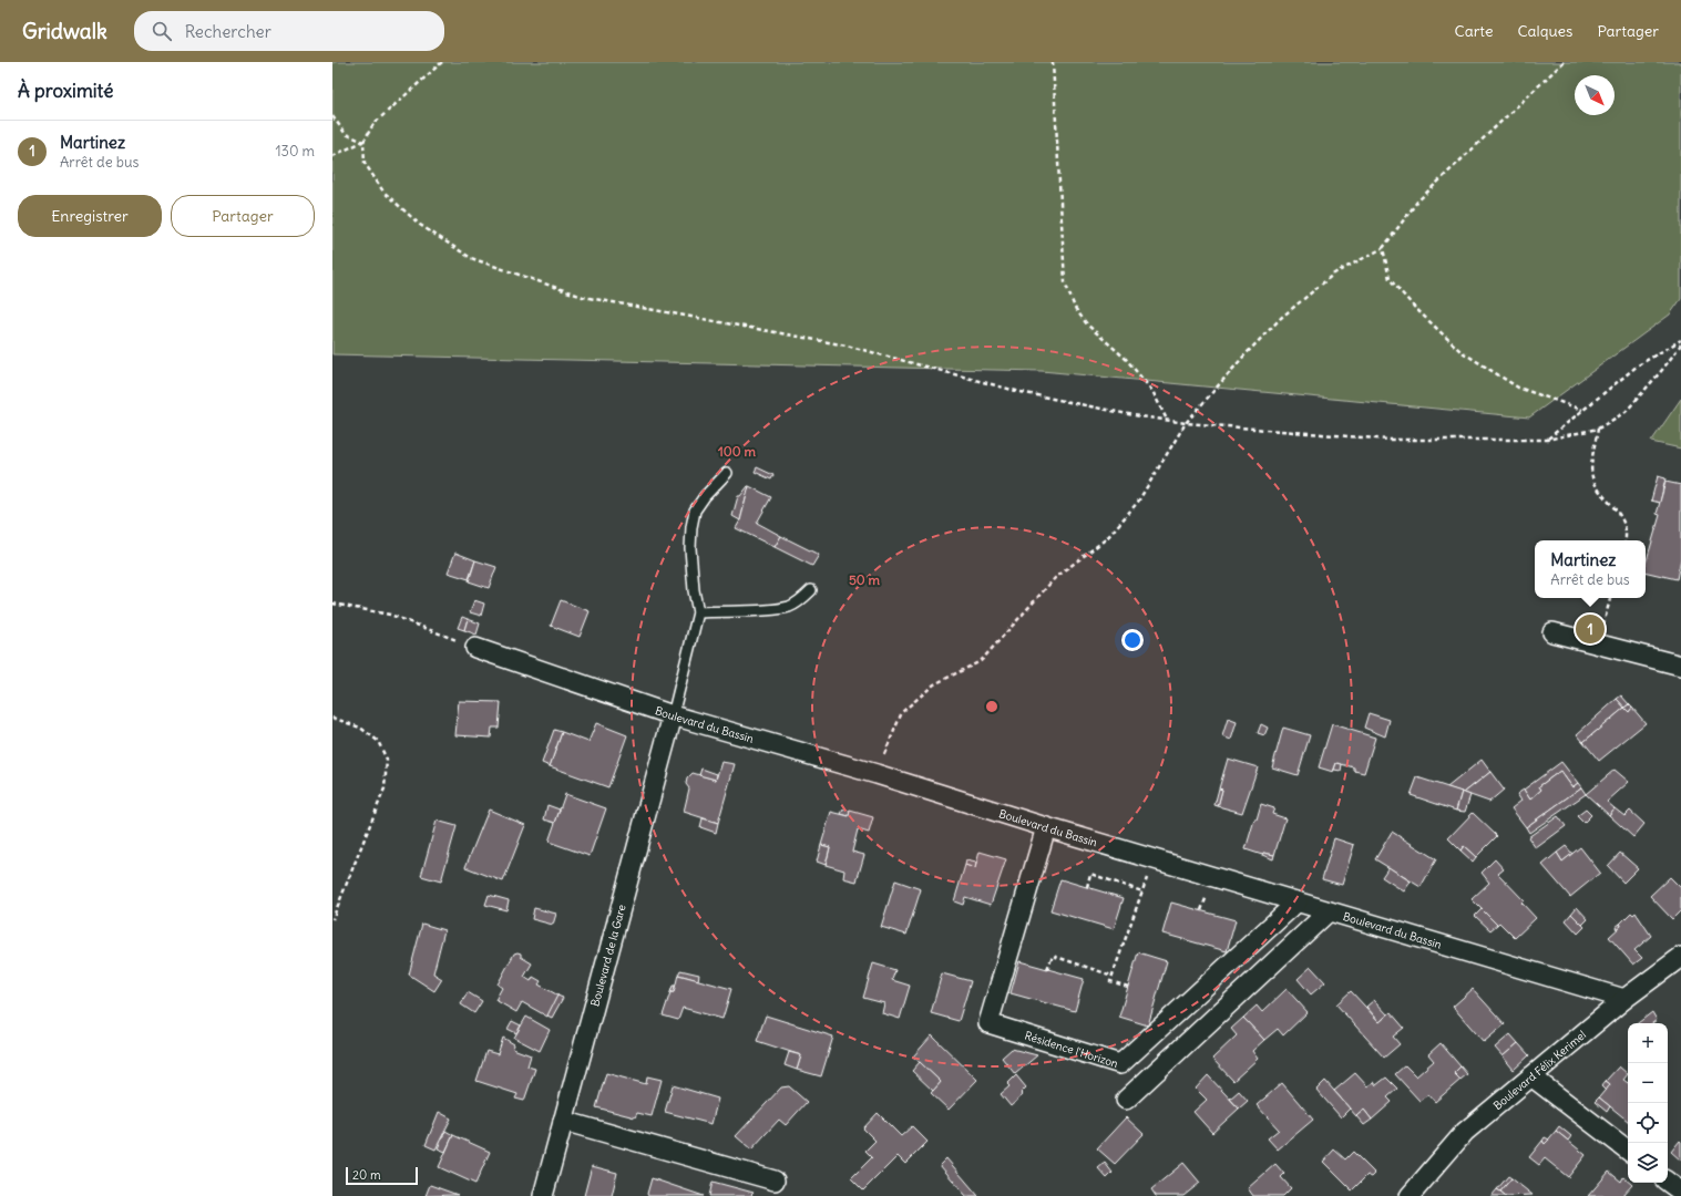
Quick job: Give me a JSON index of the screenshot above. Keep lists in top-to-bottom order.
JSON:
{
  "streets": {
    "street": [
      "Boulevard du Bassin",
      "Boulevard de la Gare",
      "Résidence l'Horizon",
      "Boulevard Félix Kerimel"
    ]
  },
  "crossings": [
    ["Boulevard du Bassin", "Boulevard de la Gare"],
    ["Boulevard du Bassin", "Résidence l'Horizon"],
    ["Boulevard du Bassin", "Boulevard Félix Kerimel"]
  ],
  "scale_bar": "20 m",
  "north": "bottom right",
  "page": {
    "header": "Gridwalk",
    "search": "Rechercher",
    "nav": ["Carte", "Calques", "Partager"],
    "heading": "À proximité",
    "list": [
      {
        "mark": "1",
        "name": "Martinez",
        "note": "Arrêt de bus",
        "value": "130 m"
      }
    ],
    "buttons": ["Enregistrer", "Partager"],
    "popup": ["Martinez", "Arrêt de bus"],
    "pins": "1",
    "map_buttons": ["+", "−"],
    "scale": "20 m"
  },
  "rings": ["100 m", "50 m"]
}
